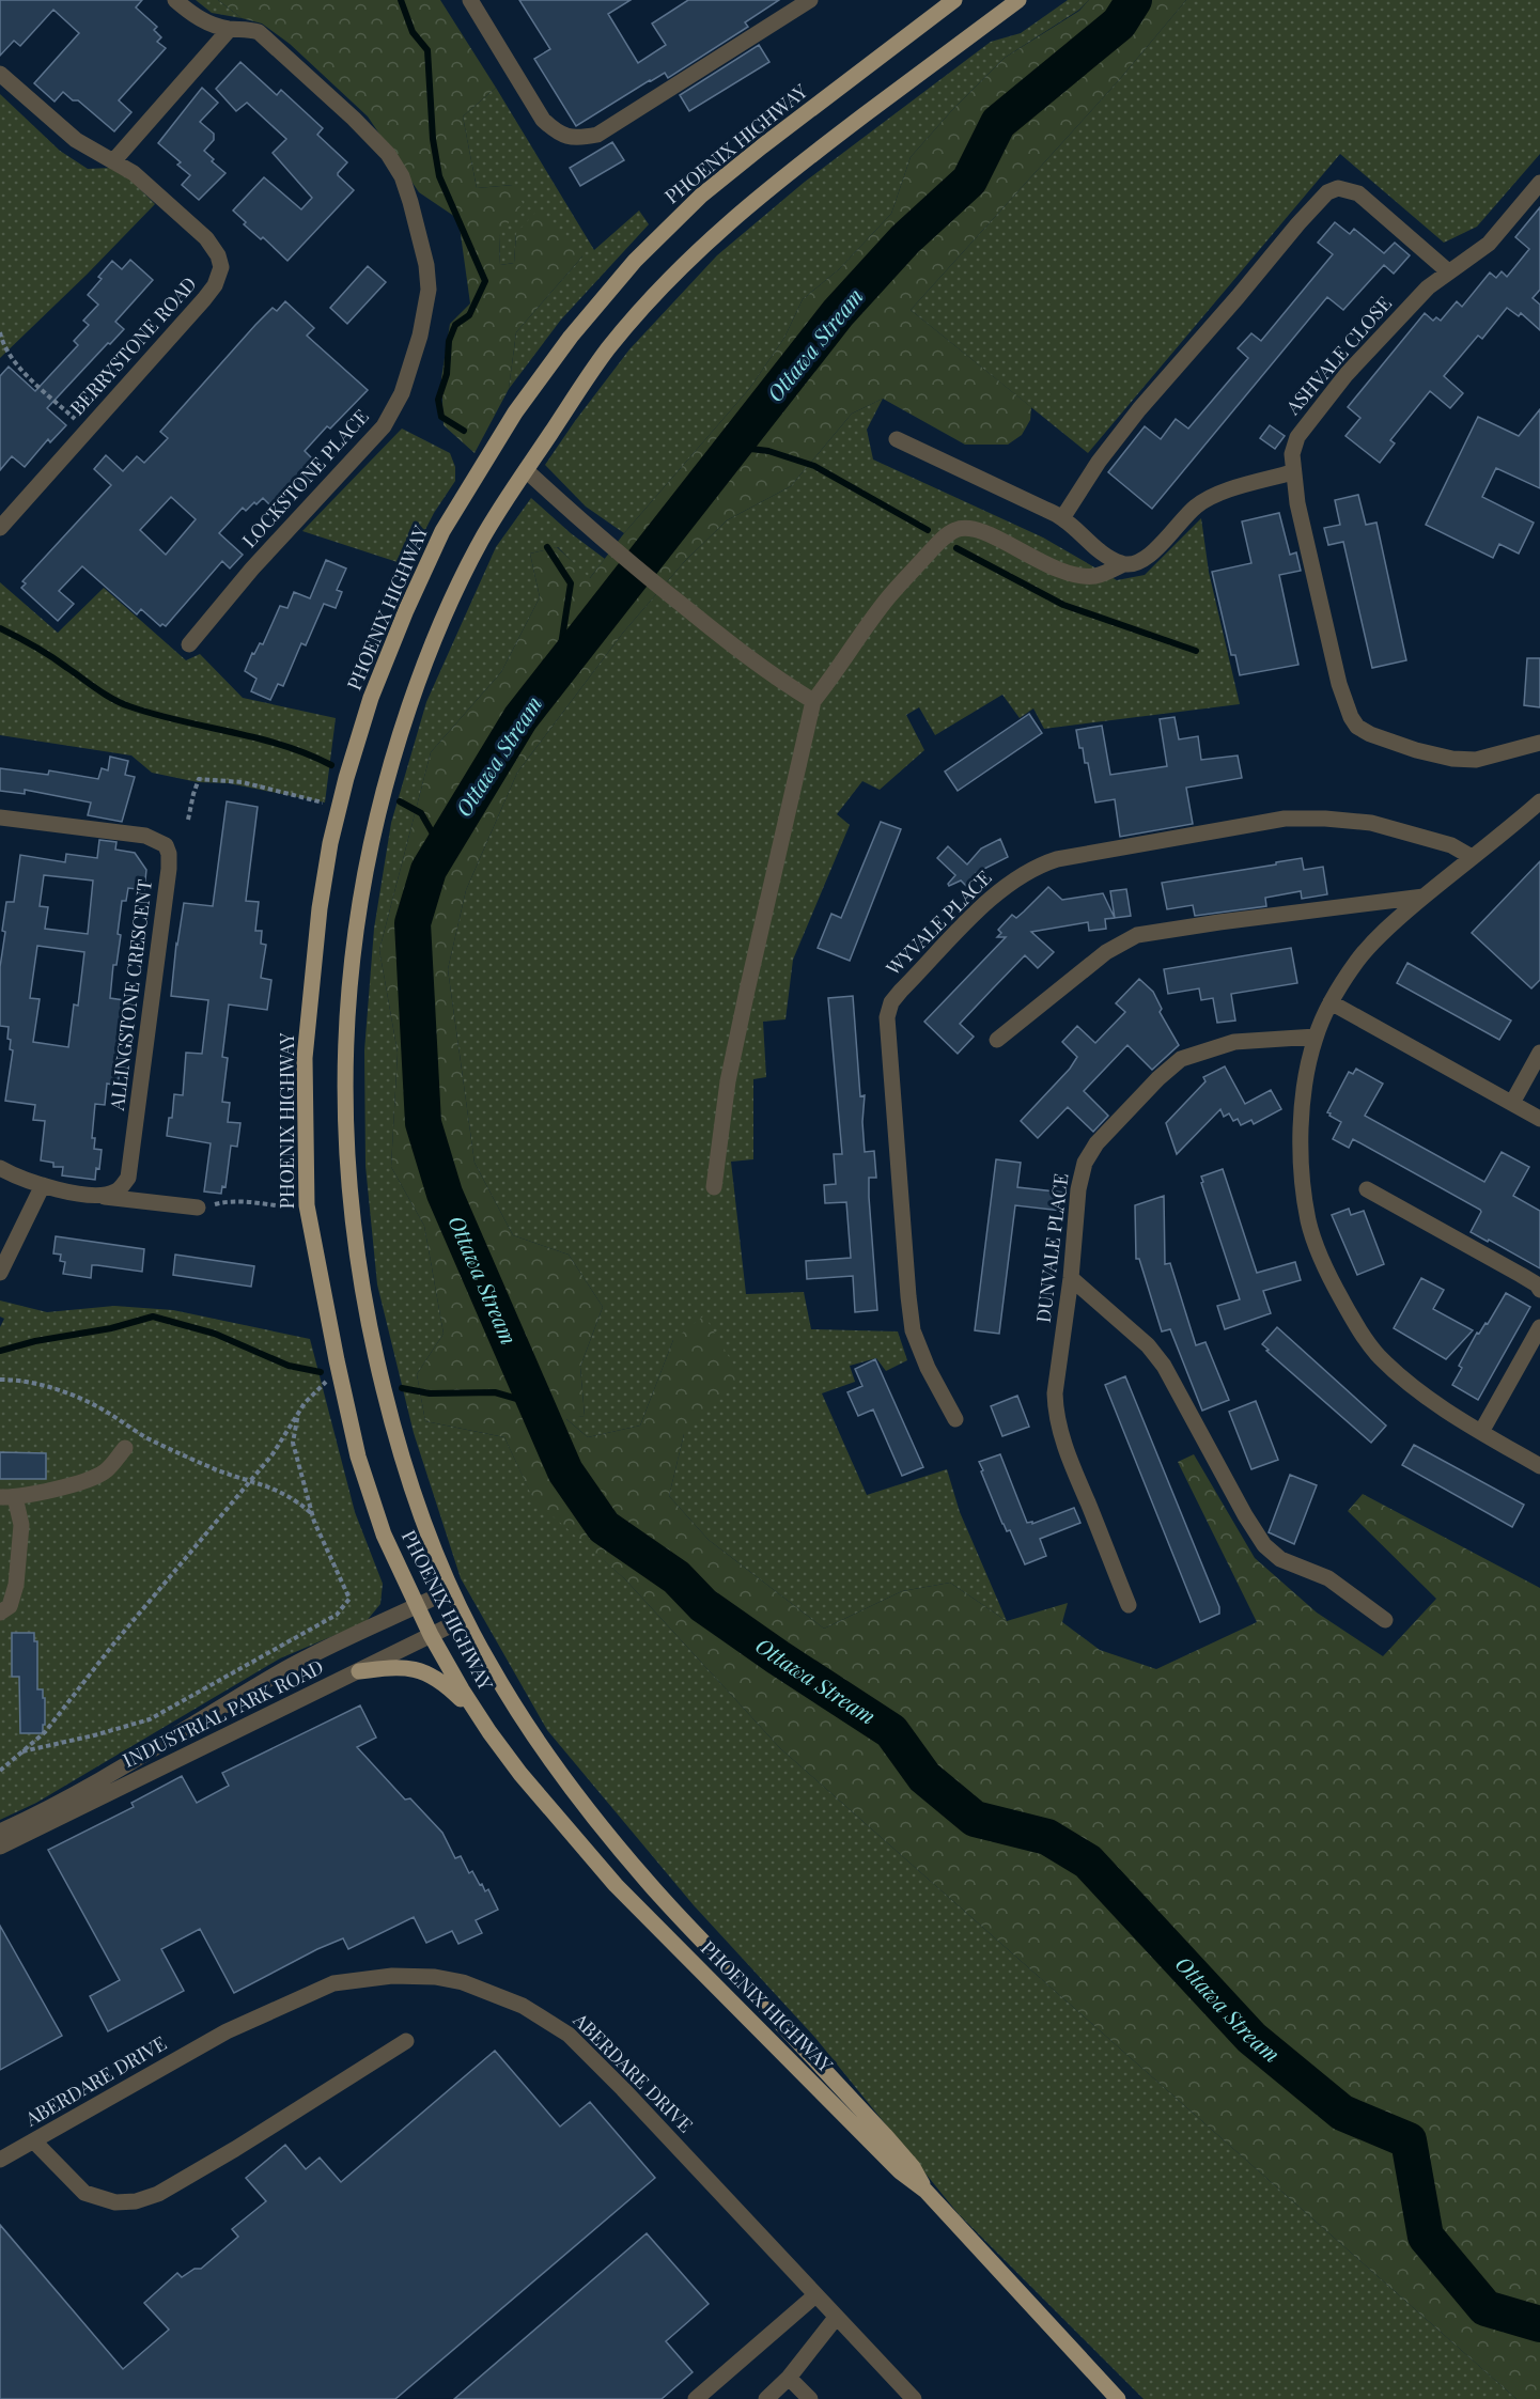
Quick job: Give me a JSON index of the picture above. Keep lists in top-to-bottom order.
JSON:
{
  "streets": {
    "main road": ["PHOENIX HIGHWAY"],
    "street": [
      "BERRYSTONE ROAD",
      "ASHVALE CLOSE",
      "LOCKSTONE PLACE",
      "WYVALE PLACE",
      "ALLINGSTONE CRESCENT",
      "DUNVALE PLACE",
      "INDUSTRIAL PARK ROAD",
      "ABERDARE DRIVE"
    ]
  },
  "crossings": [
    ["PHOENIX HIGHWAY", "INDUSTRIAL PARK ROAD"]
  ],
  "water": ["Ottawa Stream"]
}
